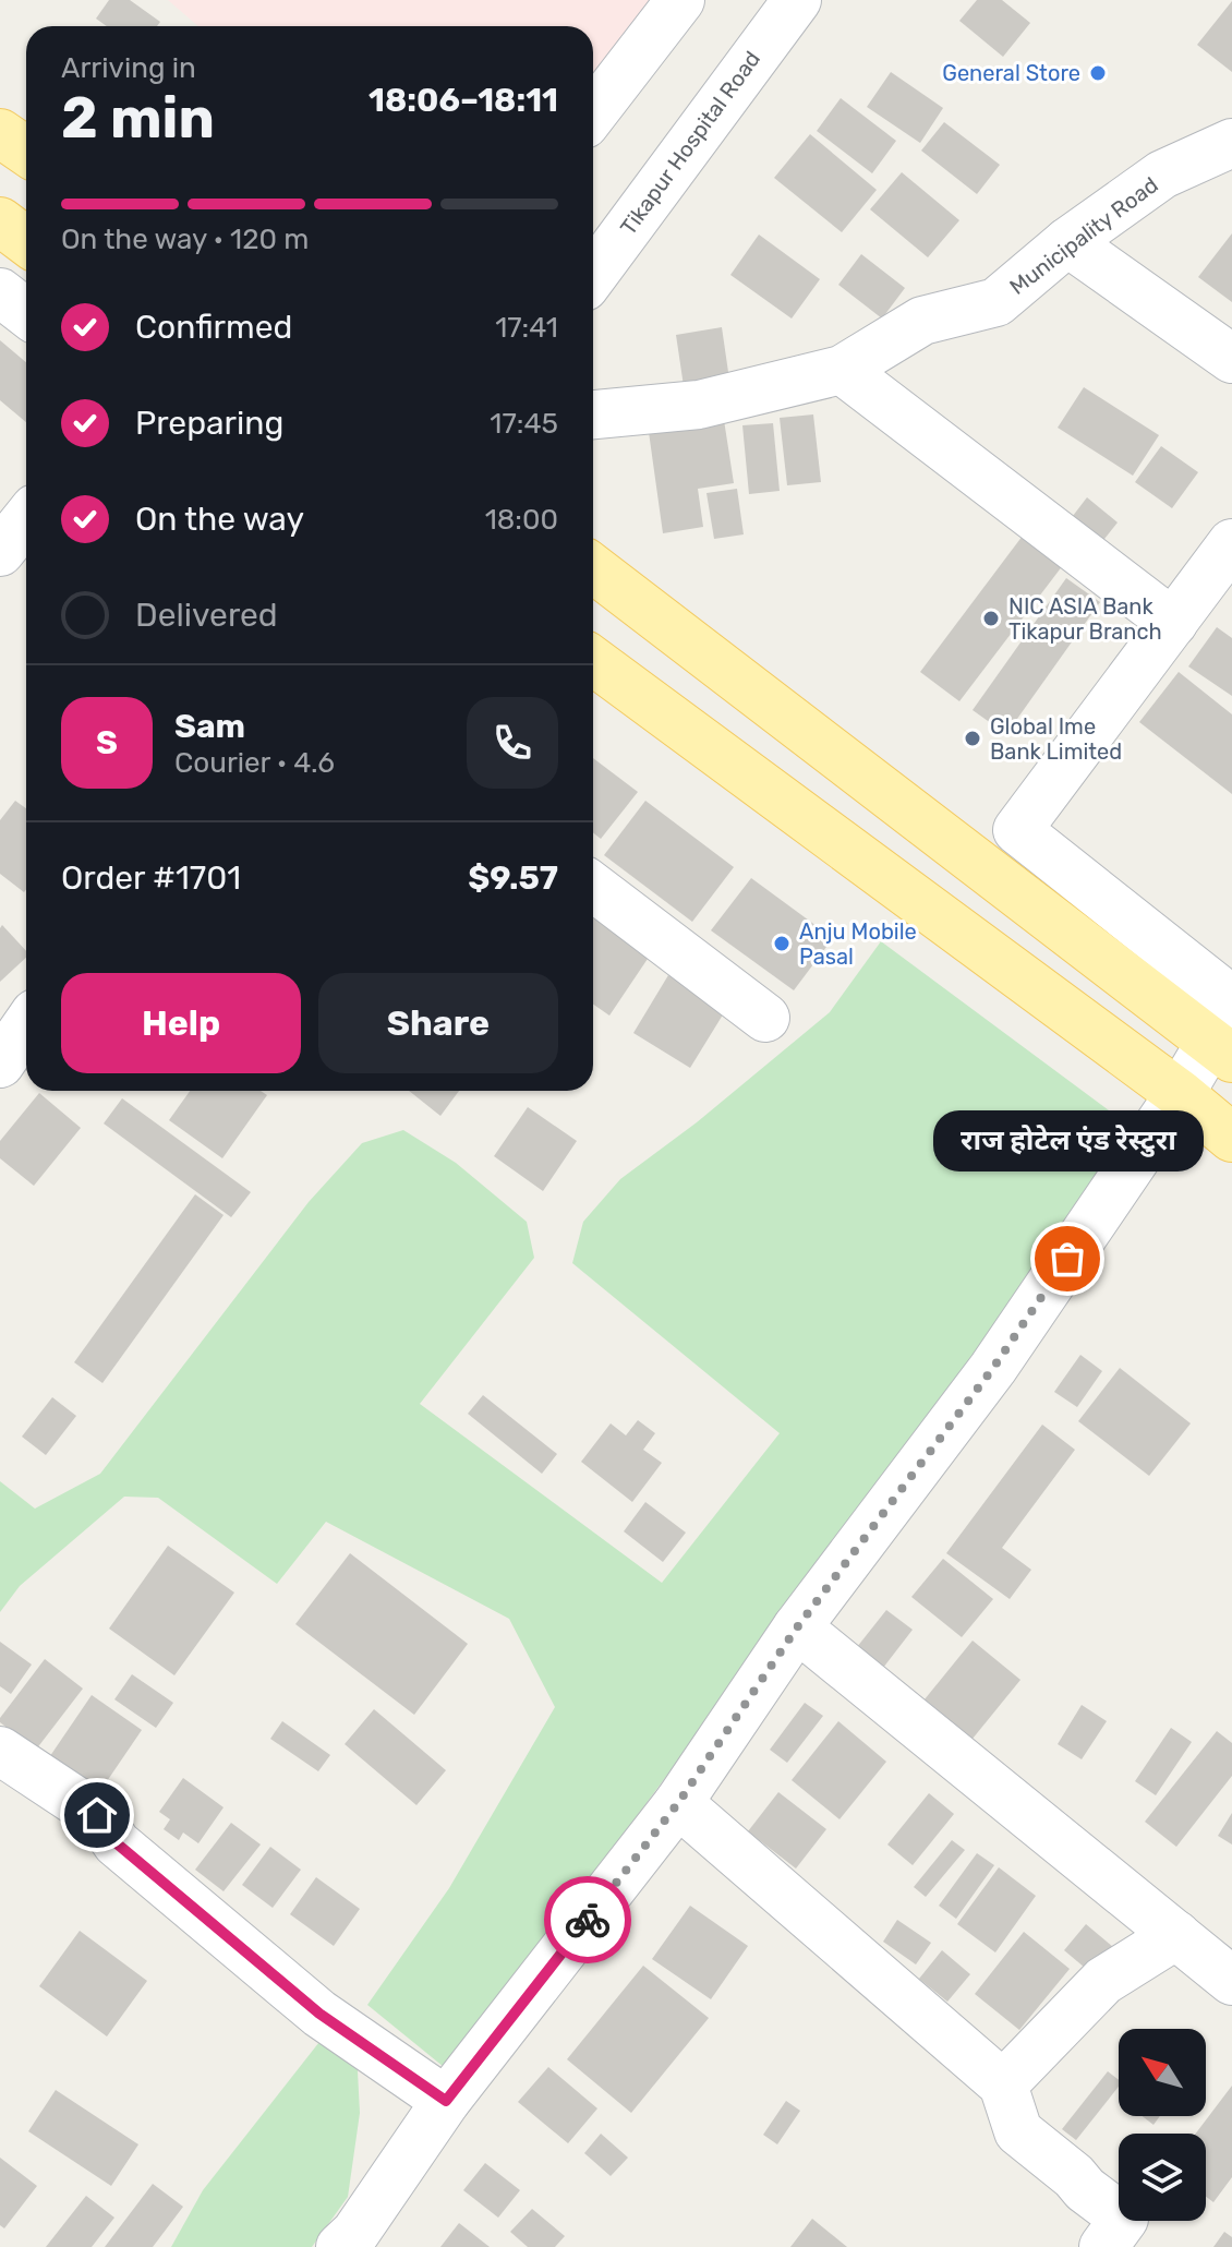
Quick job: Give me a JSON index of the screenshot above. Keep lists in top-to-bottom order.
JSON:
{
  "streets": {
    "street": ["Tikapur Hospital Road", "Municipality Road"]
  },
  "places": [
    "General Store",
    "NIC ASIA Bank Tikapur Branch",
    "Global Ime Bank Limited",
    "Anju Mobile Pasal",
    "राज होटेल एंड रेस्टुरा"
  ],
  "north": "top left",
  "page": {
    "heading": ["2 min", "Arriving in", "18:06–18:11"],
    "panel": [
      "Sam",
      "Courier · 4.6",
      "Order #1701",
      "$9.57"
    ],
    "bar": "On the way · 120 m",
    "list": [
      ["Confirmed", "17:41"],
      ["Preparing", "17:45"],
      ["On the way", "18:00"],
      "Delivered"
    ],
    "round": "S",
    "buttons": ["Help", "Share"],
    "bubble": "राज होटेल एंड रेस्टुरा"
  }
}
